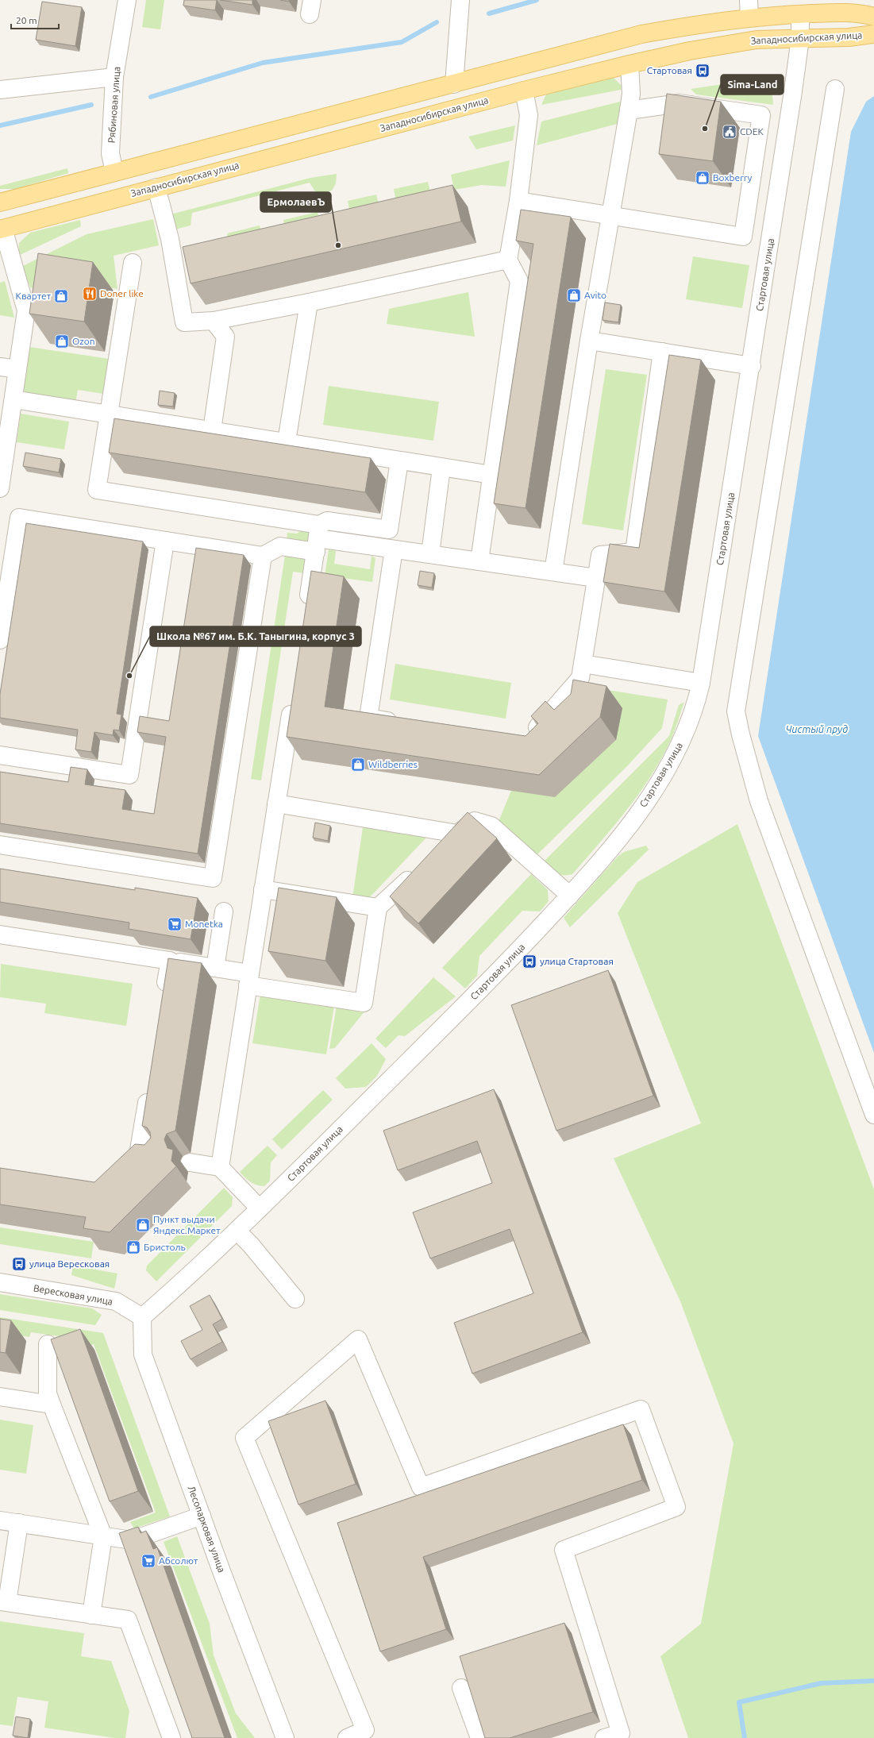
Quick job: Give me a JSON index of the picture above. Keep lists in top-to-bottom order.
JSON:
{
  "streets": {
    "main road": ["Западносибирская улица"],
    "street": [
      "Рябиновая улица",
      "Стартовая улица",
      "Вересковая улица",
      "Лесопарковая улица"
    ]
  },
  "crossings": [
    ["Западносибирская улица", "Стартовая улица"],
    ["Стартовая улица", "Вересковая улица"],
    ["Стартовая улица", "Лесопарковая улица"],
    ["Вересковая улица", "Лесопарковая улица"]
  ],
  "water": ["Чистый пруд"],
  "places": {
    "bus stop": ["Стартовая", "улица Стартовая", "улица Вересковая"],
    "other": ["Sima-Land", "ЕрмолаевЪ", "Школа №67 им. Б.К. Таныгина, корпус 3"],
    "public building": ["CDEK"],
    "shop": [
      "Boxberry",
      "Avito",
      "Квартет",
      "Ozon",
      "Wildberries",
      "Пункт выдачи Яндекс.Маркет",
      "Бристоль"
    ],
    "restaurant": ["Doner like"],
    "supermarket": ["Monetka", "Абсолют"]
  },
  "scale_bar": "20 m"
}
